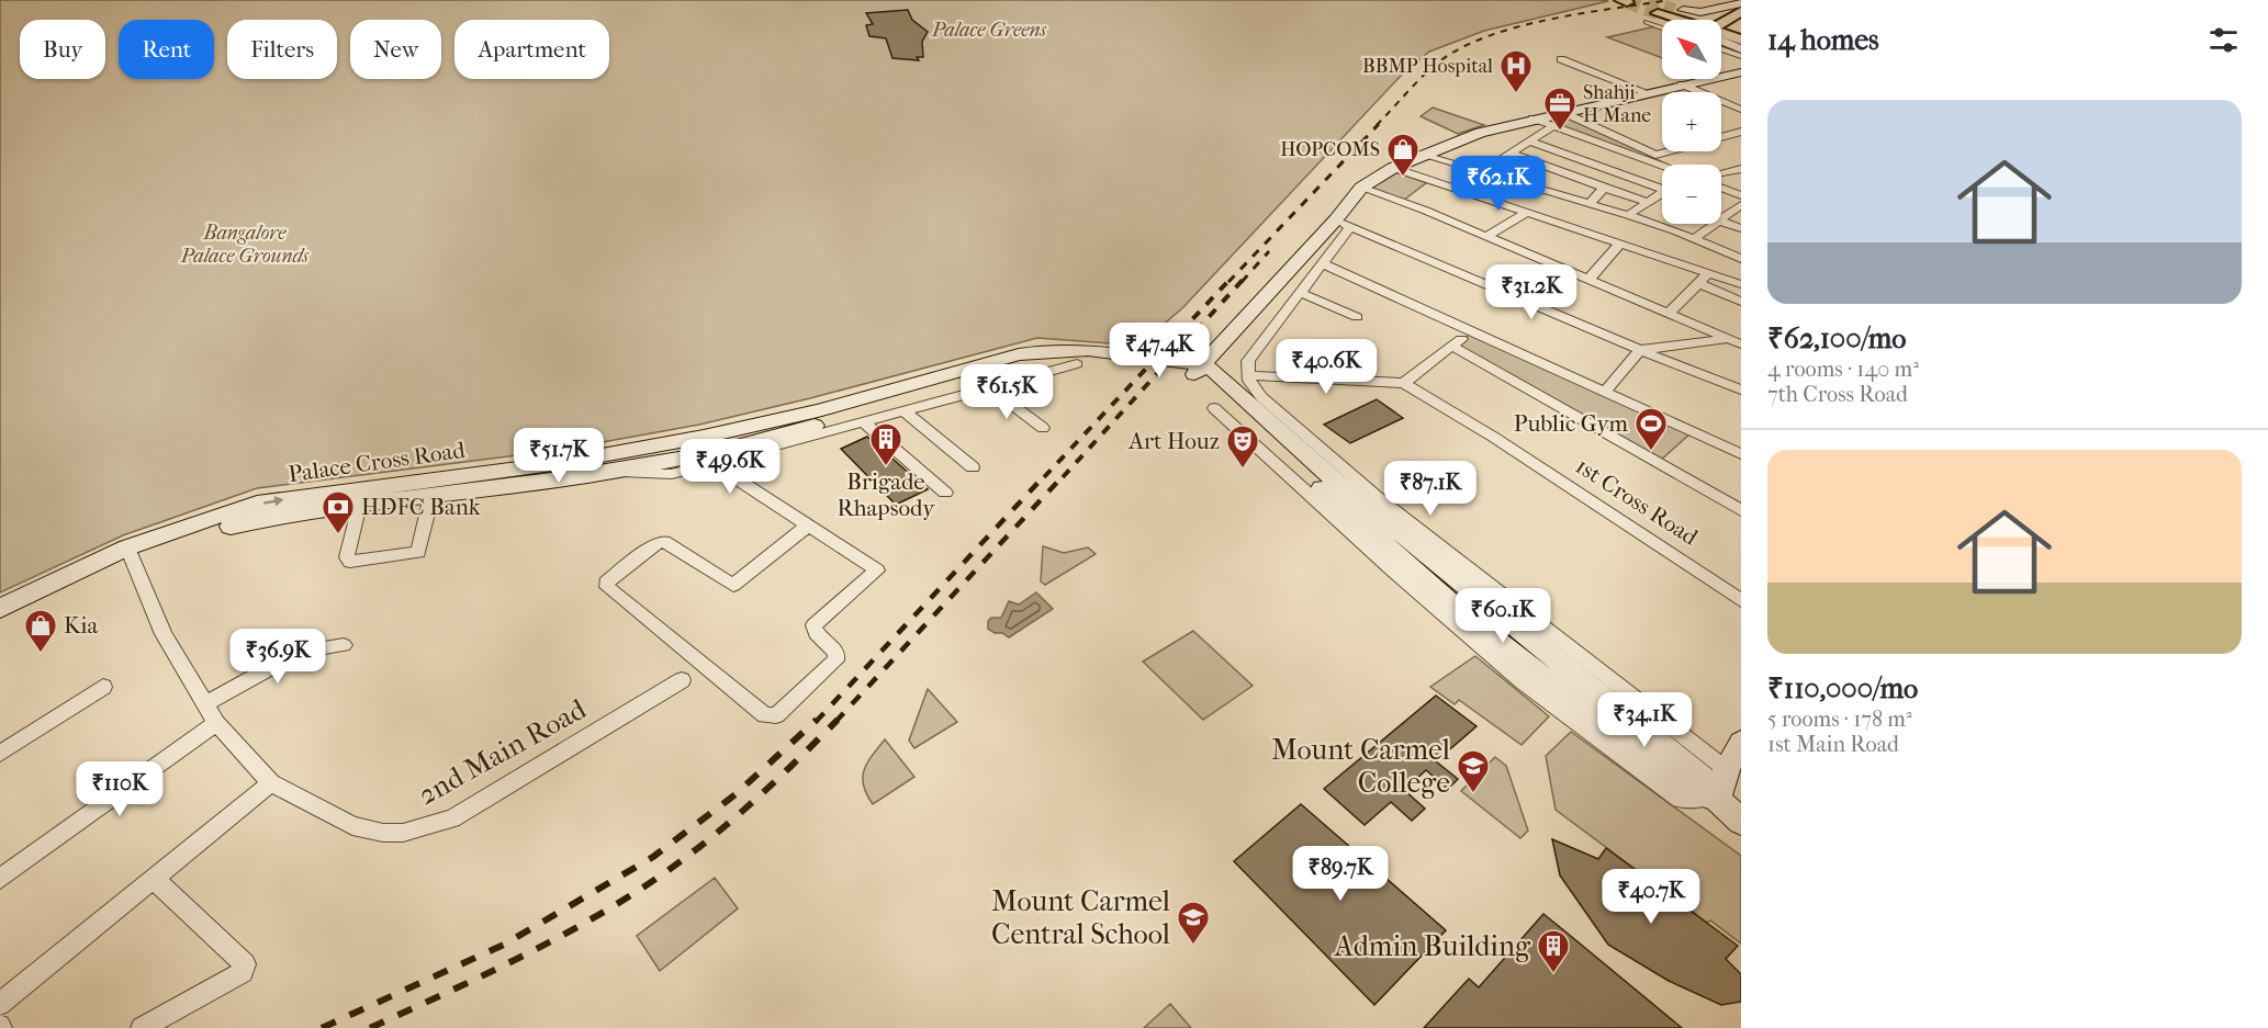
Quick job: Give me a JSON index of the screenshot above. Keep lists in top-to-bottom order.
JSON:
{
  "streets": {
    "street": ["Palace Cross Road", "1st Cross Road", "2nd Main Road"]
  },
  "crossings": [
    ["Palace Cross Road", "2nd Main Road"]
  ],
  "parks": ["Palace Greens", "Bangalore Palace Grounds"],
  "places": {
    "hospital": ["BBMP Hospital"],
    "office": ["Shahji H Mane"],
    "shop": ["HOPCOMS", "Kia"],
    "sports": ["Public Gym"],
    "building": ["Brigade Rhapsody", "Admin Building"],
    "theatre": ["Art Houz"],
    "bank": ["HDFC Bank"],
    "school or university": ["Mount Carmel College", "Mount Carmel Central School"]
  },
  "north": "top left",
  "page": {
    "heading": "14 homes",
    "map_buttons": ["+", "−"],
    "chip": [
      "Buy",
      "Rent",
      "Filters",
      "New",
      "Apartment"
    ],
    "list": [
      {
        "name": "₹62,100/mo",
        "note": "4 rooms · 140 m² · 7th Cross Road"
      },
      {
        "name": "₹110,000/mo",
        "note": "5 rooms · 178 m² · 1st Main Road"
      }
    ],
    "price": [
      "₹62.1K",
      "₹31.2K",
      "₹47.4K",
      "₹40.6K",
      "₹61.5K",
      "₹51.7K",
      "₹49.6K",
      "₹87.1K",
      "₹60.1K",
      "₹36.9K",
      "₹34.1K",
      "₹110K",
      "₹89.7K",
      "₹40.7K"
    ]
  }
}
